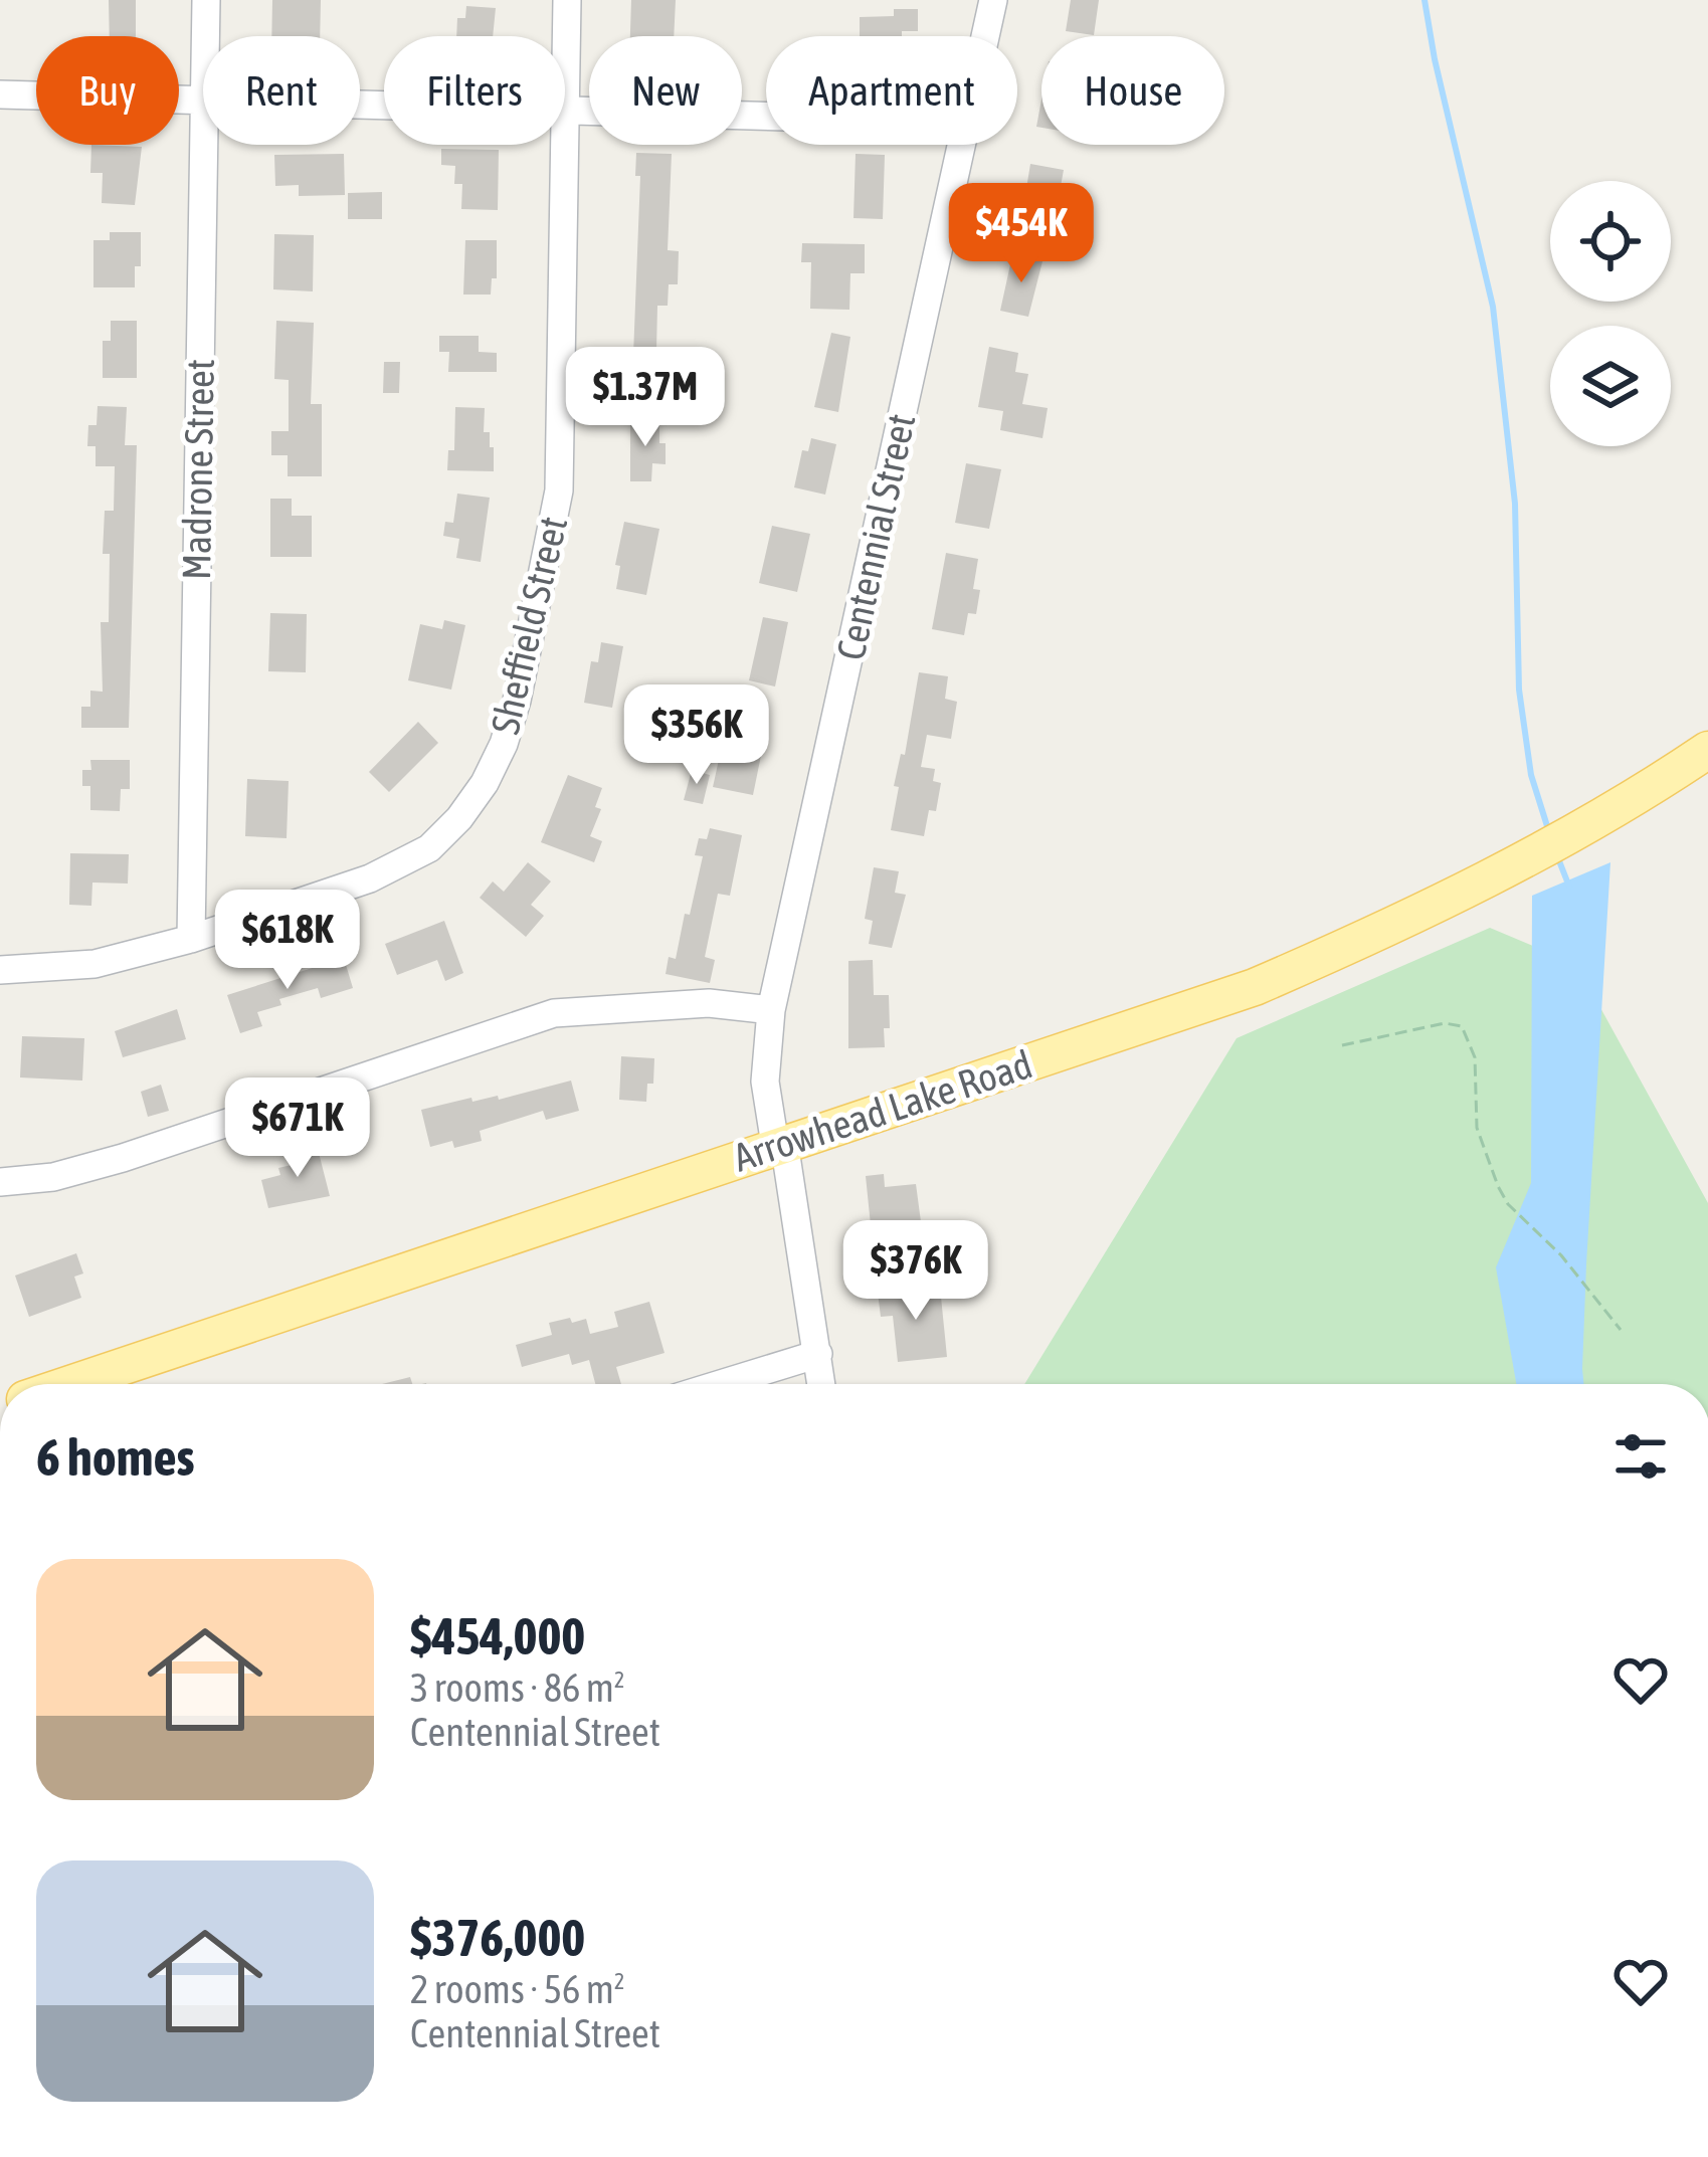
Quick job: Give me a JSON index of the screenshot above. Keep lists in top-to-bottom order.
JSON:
{
  "streets": {
    "main road": ["Arrowhead Lake Road"],
    "street": ["Madrone Street", "Centennial Street", "Sheffield Street"]
  },
  "crossings": [
    ["Madrone Street", "Sheffield Street"],
    ["Centennial Street", "Arrowhead Lake Road"]
  ],
  "page": {
    "chip": [
      "Buy",
      "Rent",
      "Filters",
      "New",
      "Apartment",
      "House"
    ],
    "price": [
      "$454K",
      "$1.37M",
      "$356K",
      "$618K",
      "$671K",
      "$376K"
    ],
    "heading": "6 homes",
    "list": [
      {
        "name": "$454,000",
        "note": "3 rooms · 86 m² · Centennial Street"
      },
      {
        "name": "$376,000",
        "note": "2 rooms · 56 m² · Centennial Street"
      }
    ]
  }
}
